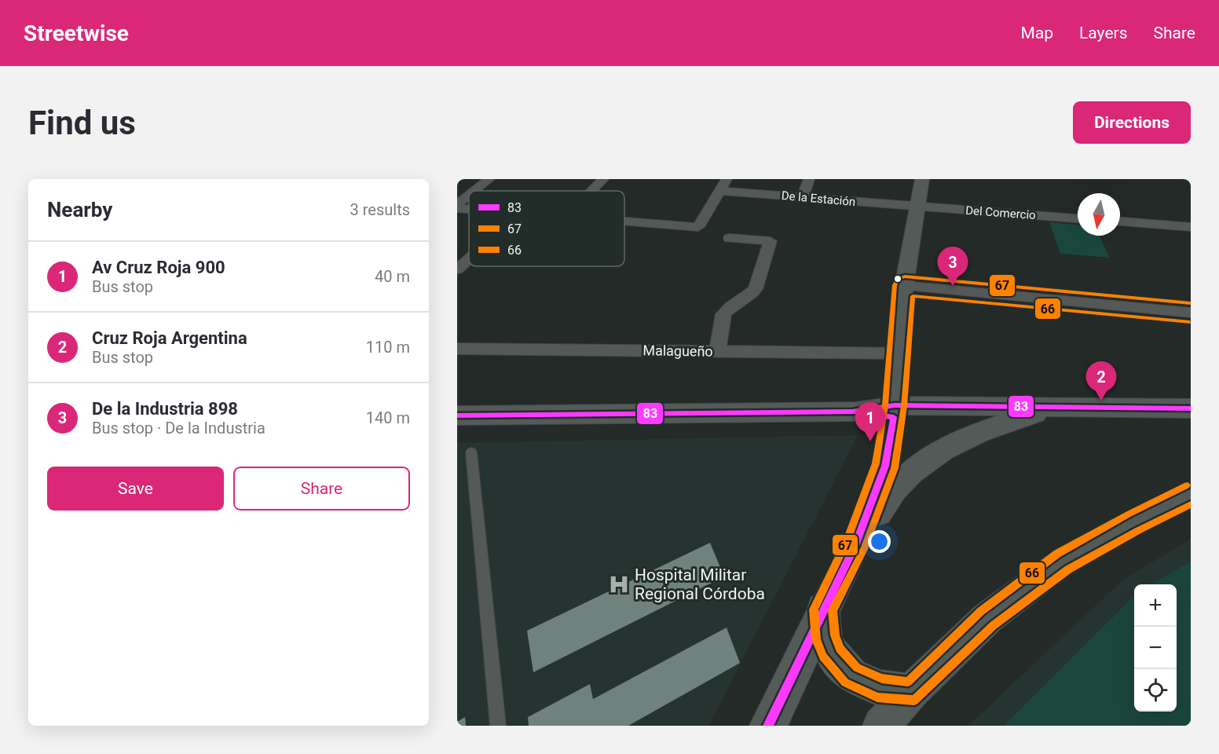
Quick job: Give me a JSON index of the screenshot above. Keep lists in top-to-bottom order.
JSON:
{
  "streets": {
    "street": ["De la Estación", "Del Comercio", "Malagueño"]
  },
  "crossings": [
    ["De la Estación", "Del Comercio"]
  ],
  "places": {
    "hospital": ["Hospital Militar Regional Córdoba"]
  },
  "lines": ["transit line 67", "transit line 66", "transit line 83"],
  "legend": ["83", "67", "66"],
  "north": "bottom",
  "page": {
    "header": "Streetwise",
    "nav": ["Map", "Layers", "Share"],
    "buttons": [
      "Directions",
      ["Save", "Share"]
    ],
    "title": "Find us",
    "heading": ["Nearby", "3 results"],
    "list": [
      {
        "mark": "1",
        "name": "Av Cruz Roja 900",
        "note": "Bus stop",
        "value": "40 m"
      },
      {
        "mark": "2",
        "name": "Cruz Roja Argentina",
        "note": "Bus stop",
        "value": "110 m"
      },
      {
        "mark": "3",
        "name": "De la Industria 898",
        "note": "Bus stop · De la Industria",
        "value": "140 m"
      }
    ],
    "pins": ["3", "2", "1"],
    "map_buttons": ["+", "−"]
  }
}
